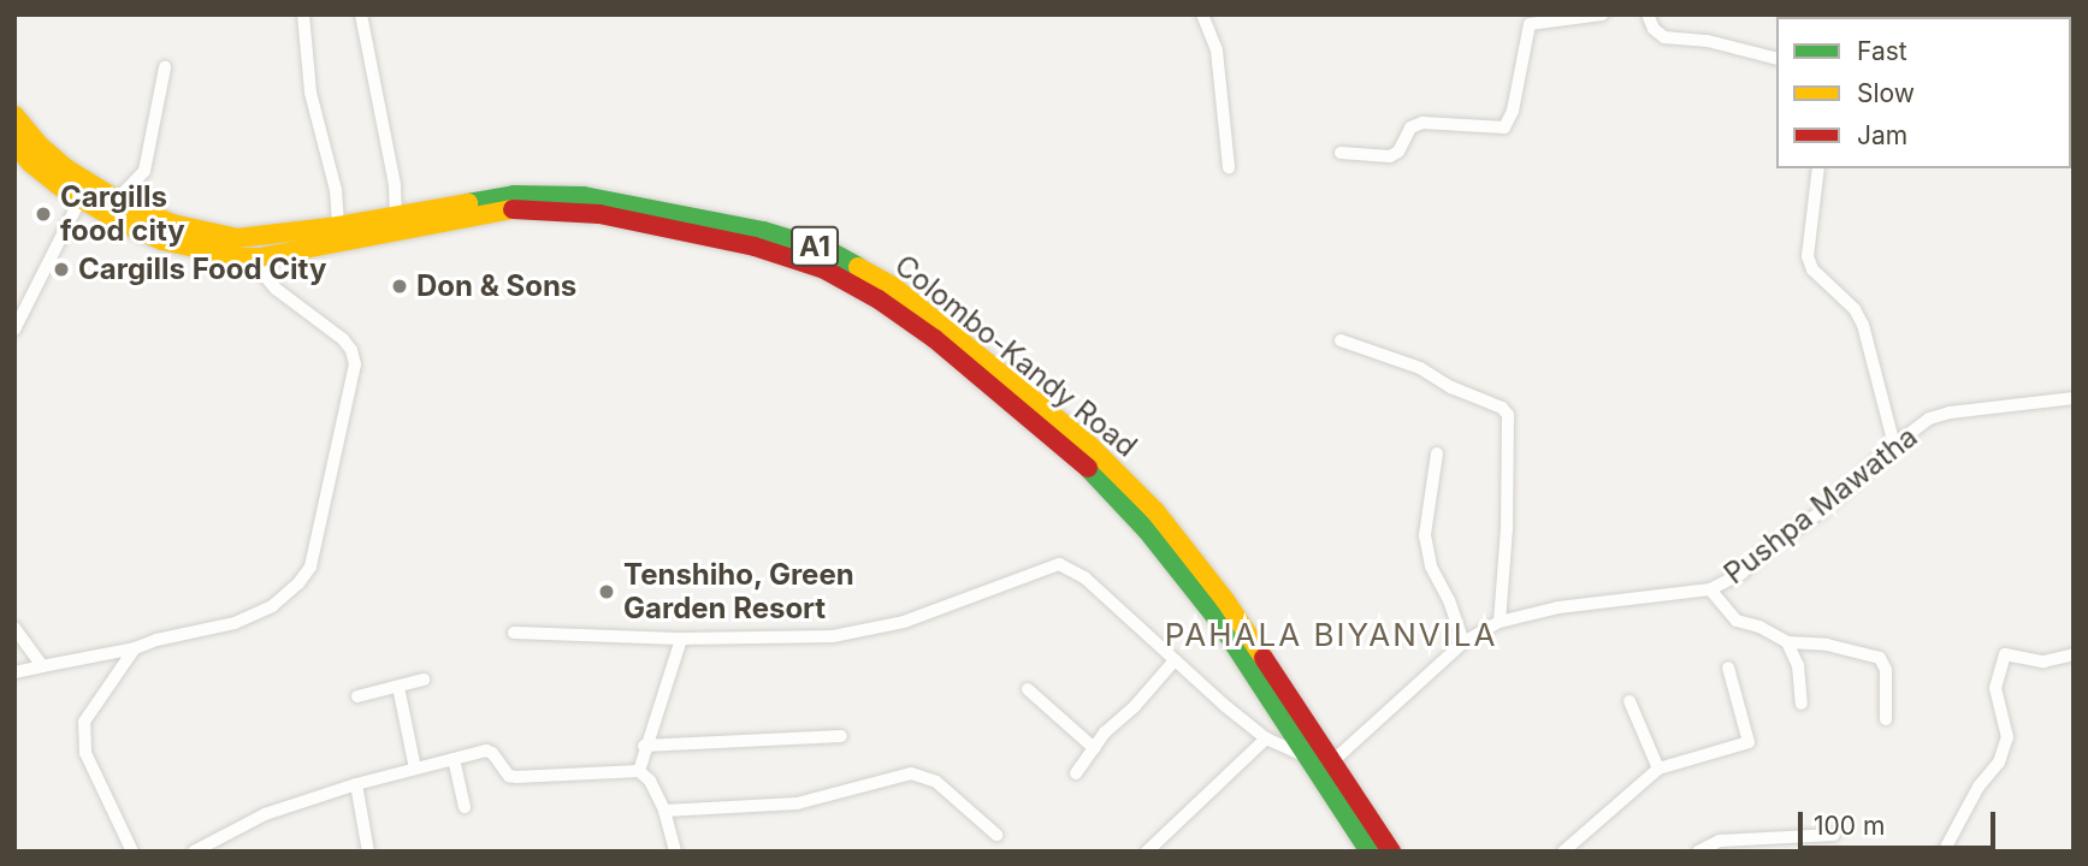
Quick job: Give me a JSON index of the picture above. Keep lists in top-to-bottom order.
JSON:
{
  "streets": {
    "highway": ["A1", "Colombo-Kandy Road"],
    "street": ["Pushpa Mawatha"]
  },
  "crossings": [
    ["Colombo-Kandy Road", "Pushpa Mawatha"]
  ],
  "districts": ["PAHALA BIYANVILA"],
  "places": [
    "Cargills food city",
    "Cargills Food City",
    "Don & Sons",
    "Tenshiho, Green Garden Resort"
  ],
  "legend": ["Fast", "Slow", "Jam"],
  "scale_bar": "100 m"
}
